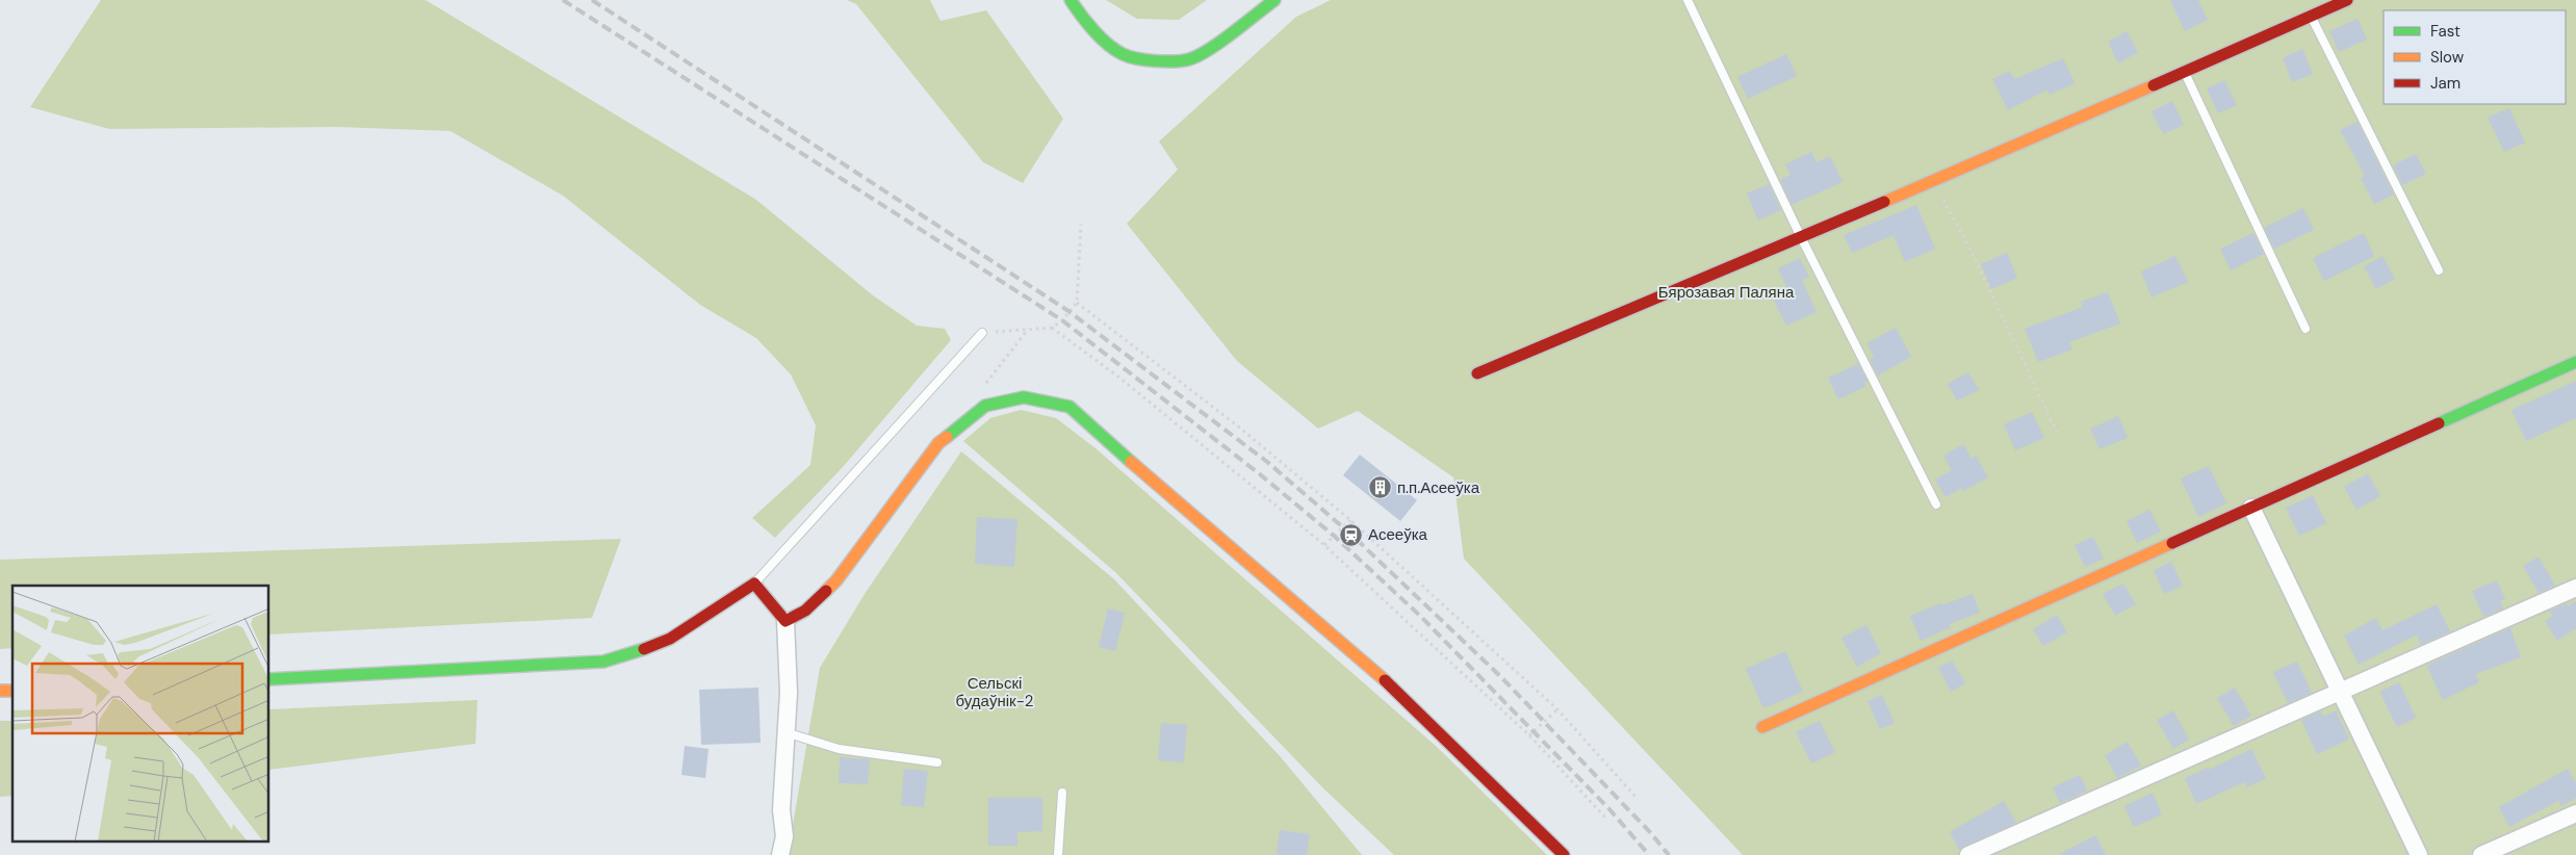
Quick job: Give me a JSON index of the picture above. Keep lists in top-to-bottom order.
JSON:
{
  "parks": ["Бярозавая Паляна", "Сельскі будаўнік-2"],
  "places": {
    "building": ["п.п.Асееўка"],
    "station": ["Асееўка"]
  },
  "legend": ["Fast", "Slow", "Jam"]
}
